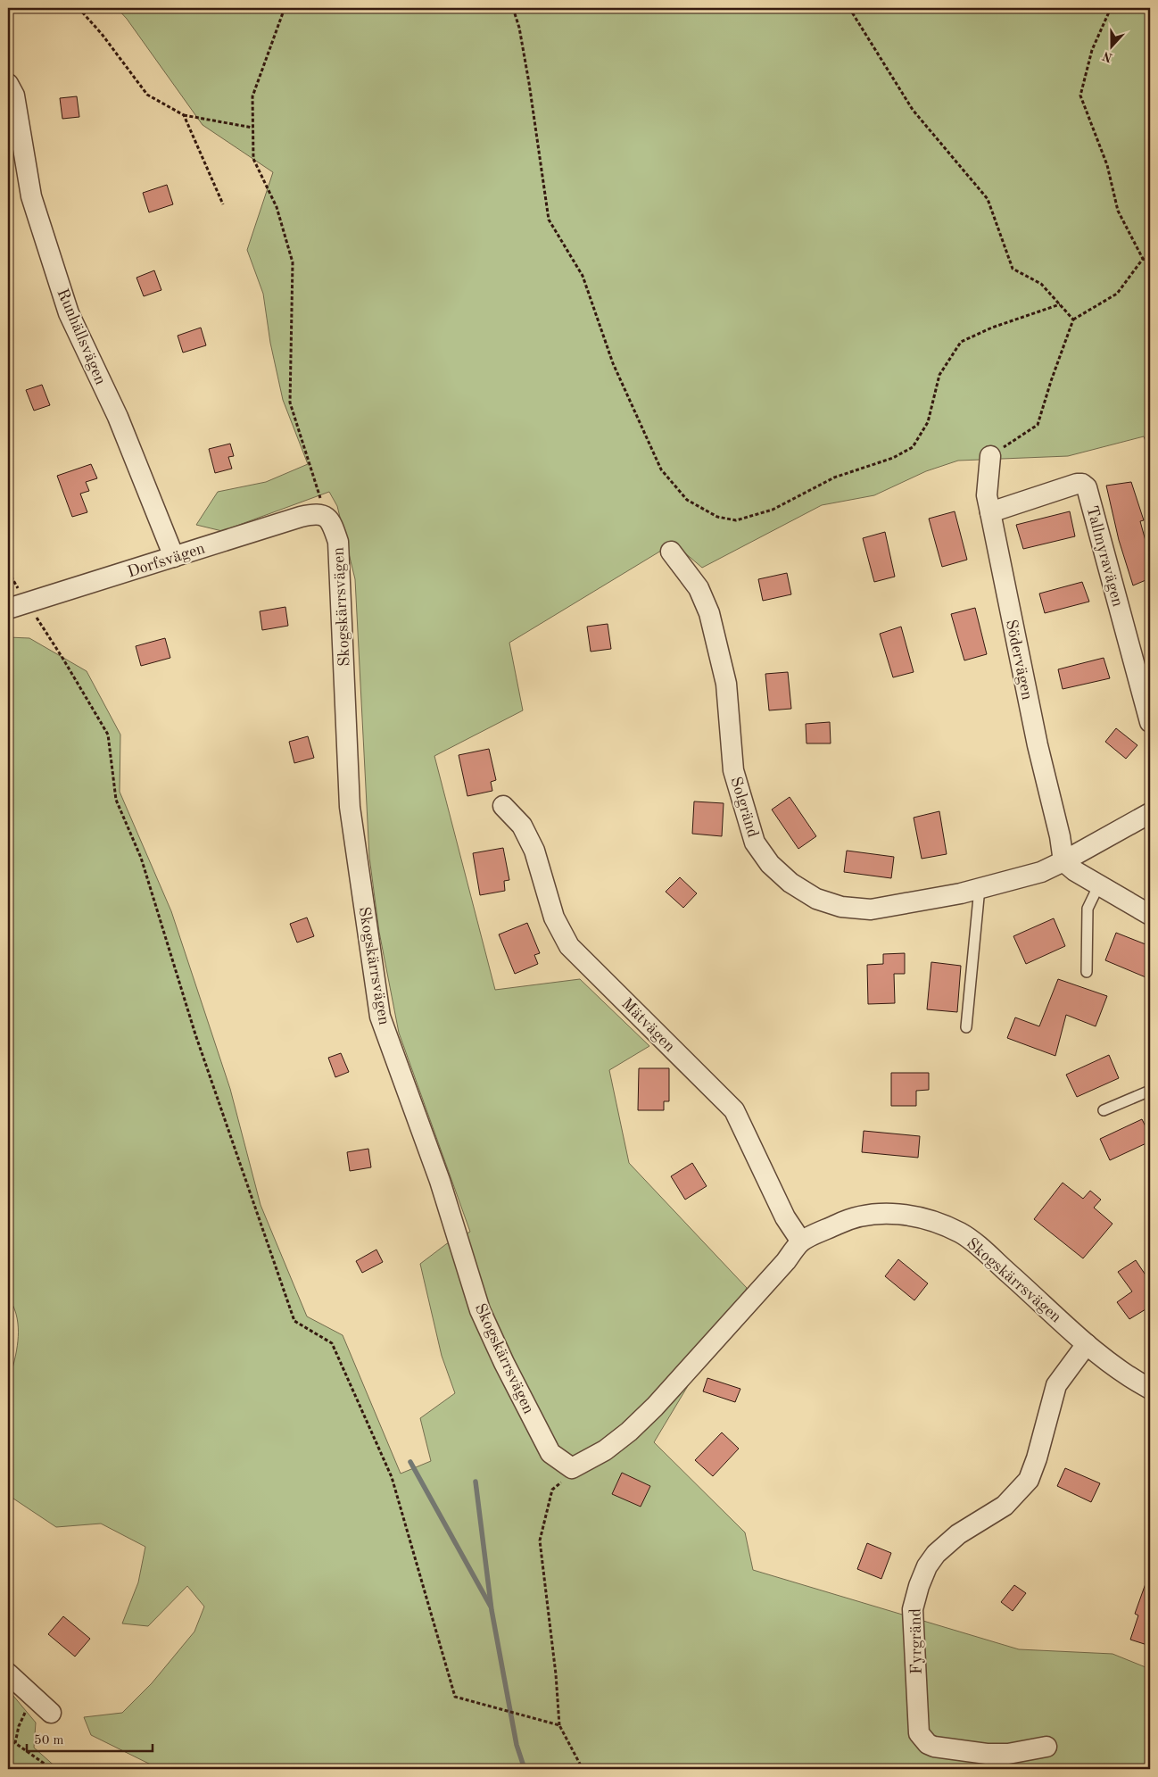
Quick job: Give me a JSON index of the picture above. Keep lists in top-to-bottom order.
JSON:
{
  "streets": {
    "street": [
      "Runhällsvägen",
      "Tallmyravägen",
      "Dorfsvägen",
      "Skogskärrsvägen",
      "Södervägen",
      "Solgränd",
      "Mätvägen",
      "Fyrgränd"
    ]
  },
  "crossings": [
    ["Runhällsvägen", "Dorfsvägen"],
    ["Tallmyravägen", "Södervägen"],
    ["Dorfsvägen", "Skogskärrsvägen"],
    ["Skogskärrsvägen", "Mätvägen"],
    ["Skogskärrsvägen", "Fyrgränd"],
    ["Södervägen", "Solgränd"]
  ],
  "scale_bar": "50 m",
  "north": "bottom"
}
